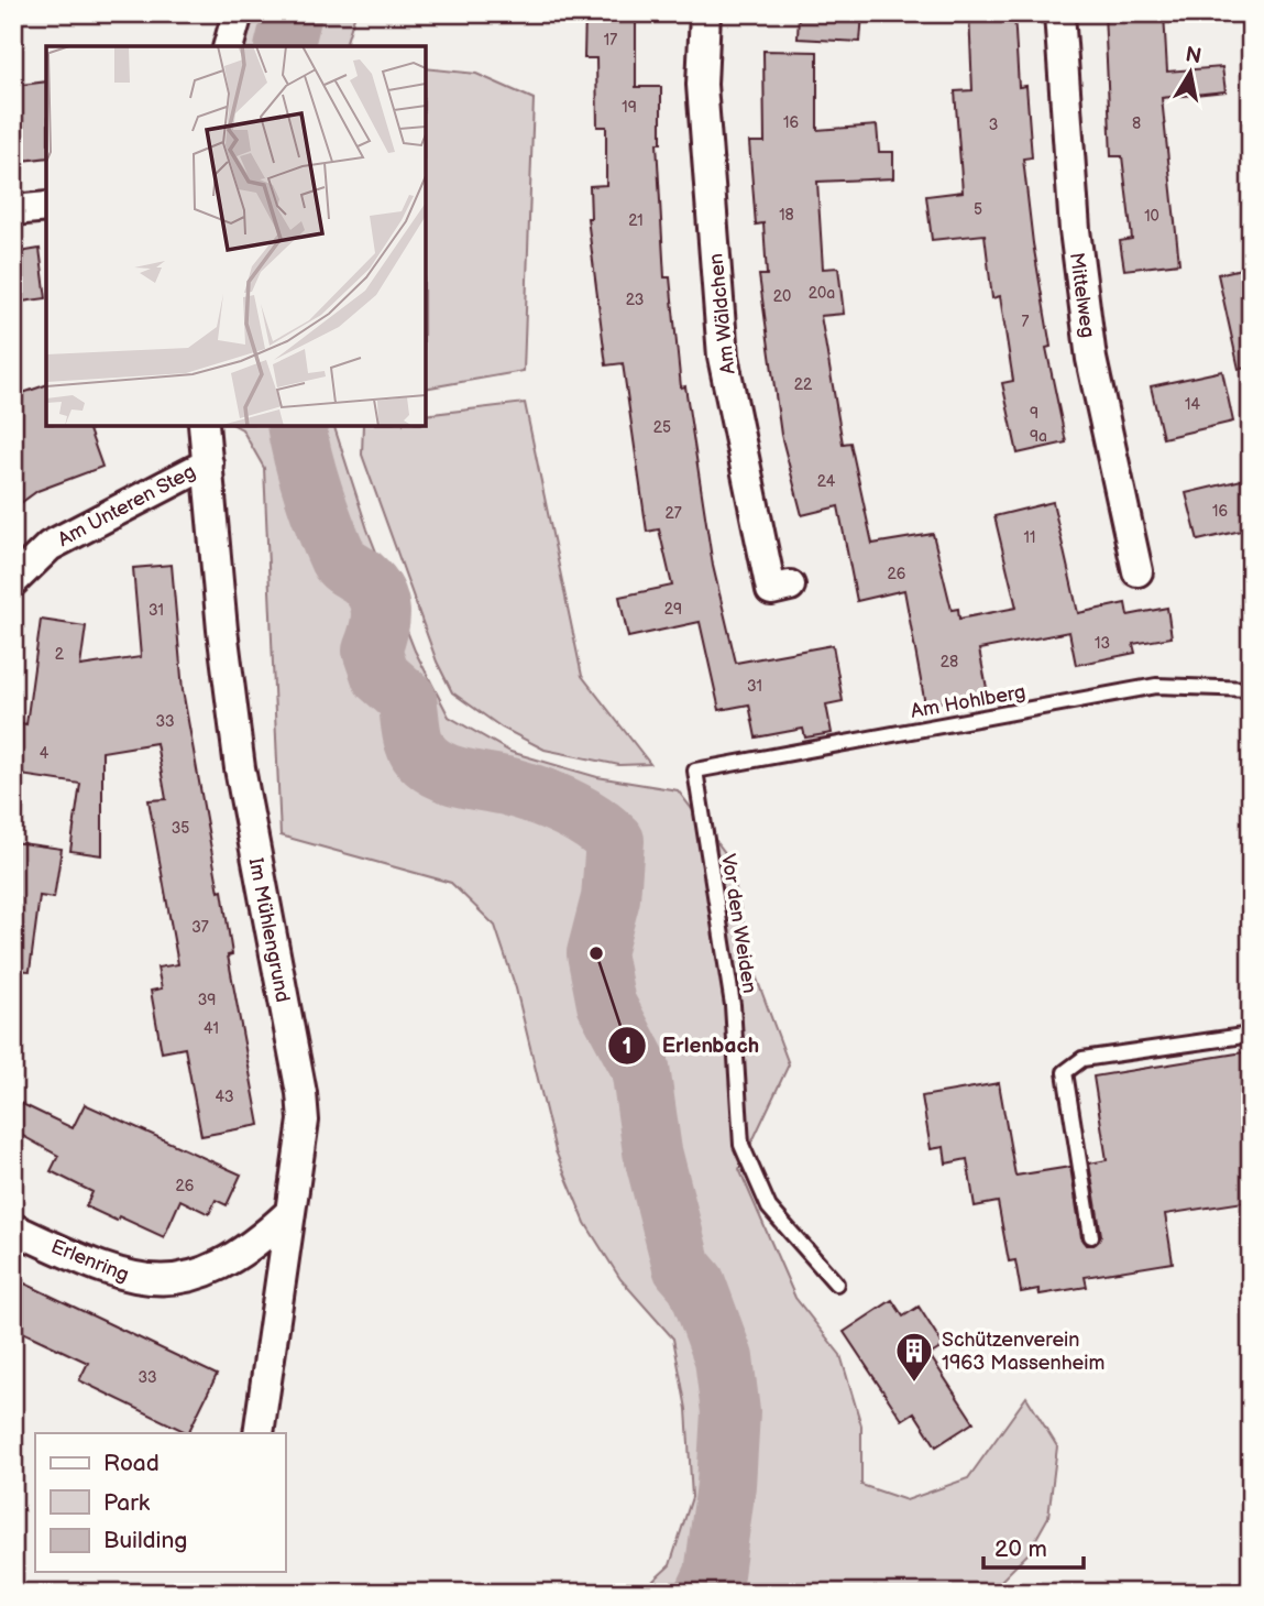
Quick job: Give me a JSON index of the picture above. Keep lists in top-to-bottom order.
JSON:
{
  "streets": {
    "street": [
      "Mittelweg",
      "Am Wäldchen",
      "Am Unteren Steg",
      "Im Mühlengrund",
      "Erlenring"
    ],
    "lane": ["Am Hohlberg", "Vor den Weiden"]
  },
  "crossings": [
    ["Am Unteren Steg", "Im Mühlengrund"],
    ["Am Hohlberg", "Vor den Weiden"],
    ["Im Mühlengrund", "Erlenring"]
  ],
  "places": {
    "other": ["Erlenbach"],
    "building": ["Schützenverein 1963 Massenheim"]
  },
  "house_numbers": [
    "17",
    "19",
    "16",
    "8",
    "3",
    "5",
    "18",
    "10",
    "21",
    "20a",
    "20",
    "23",
    "7",
    "22",
    "14",
    "9",
    "25",
    "9a",
    "24",
    "16",
    "27",
    "11",
    "26",
    "29",
    "31",
    "13",
    "2",
    "28",
    "31",
    "33",
    "4",
    "35",
    "37",
    "39",
    "41",
    "43",
    "26",
    "33"
  ],
  "legend": ["Road", "Park", "Building"],
  "scale_bar": "20 m",
  "north": "top"
}
